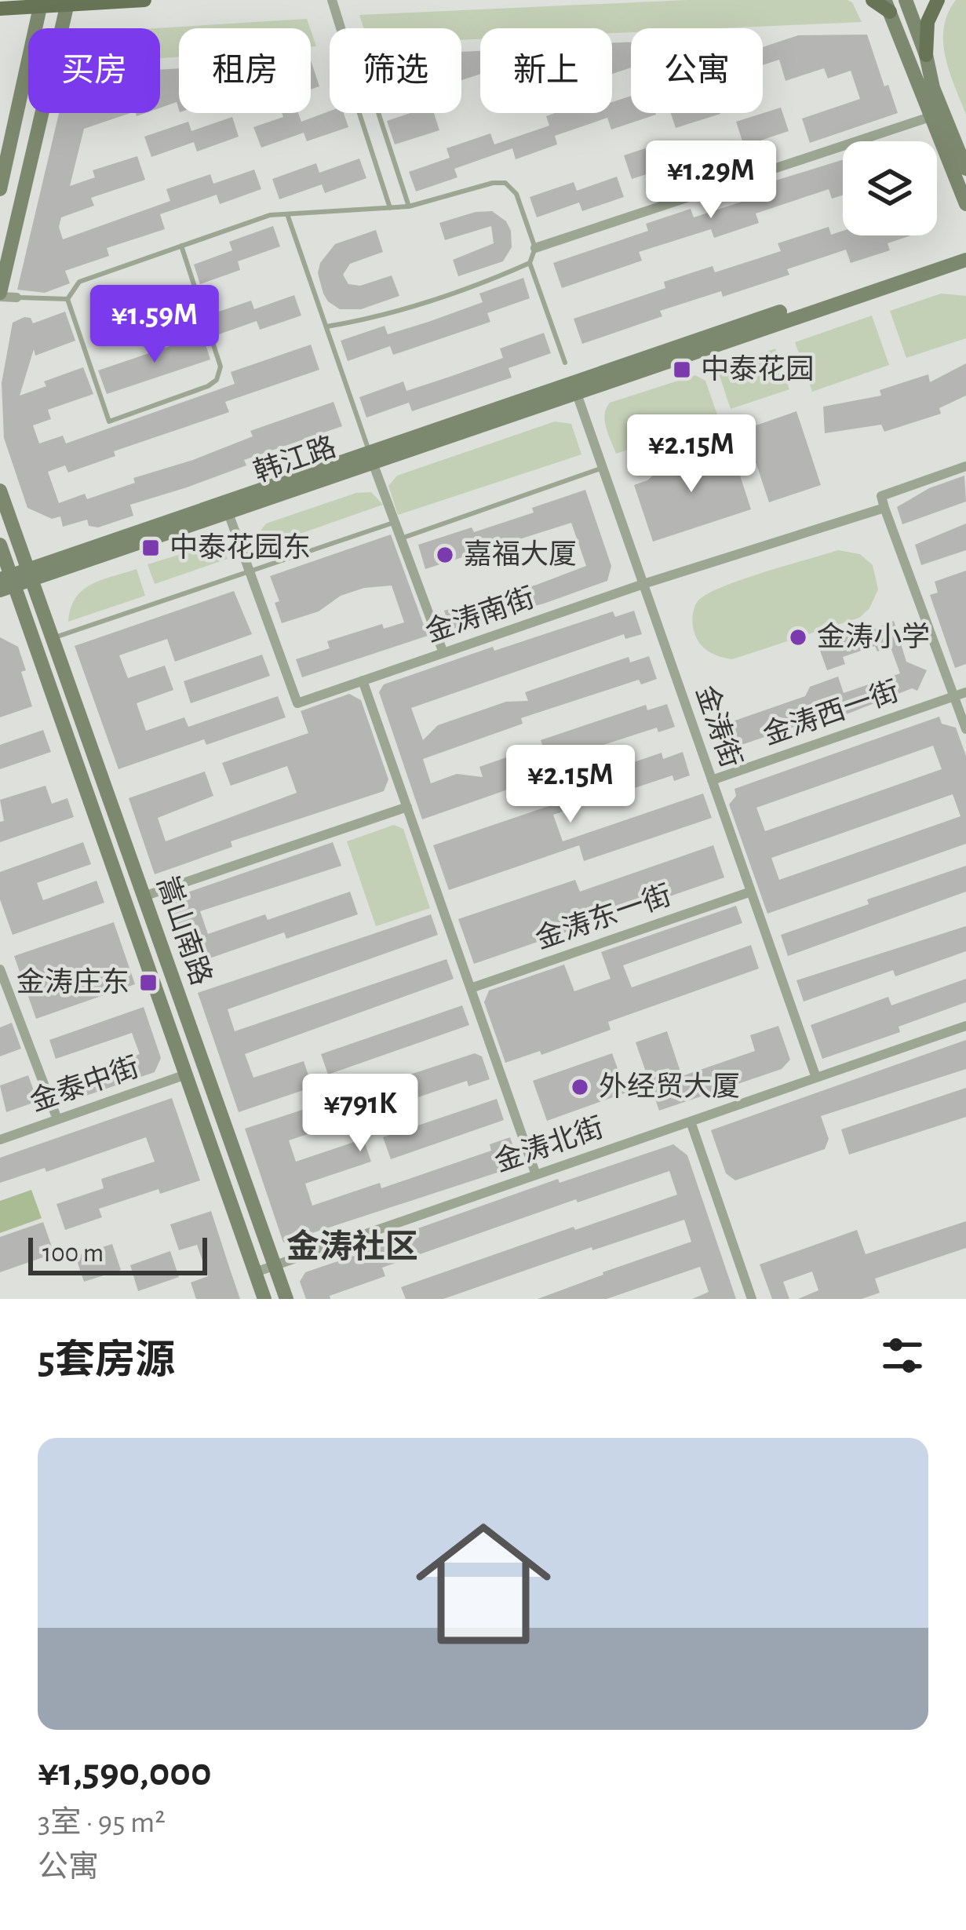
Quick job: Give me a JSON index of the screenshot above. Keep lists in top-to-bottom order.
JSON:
{
  "streets": {
    "street": [
      "韩江路",
      "金涛南街",
      "金涛西一街",
      "金涛街",
      "金涛东一街",
      "嵩山南路",
      "金泰中街",
      "金涛北街"
    ]
  },
  "crossings": [
    ["韩江路", "金涛南街"],
    ["韩江路", "金涛街"],
    ["韩江路", "嵩山南路"],
    ["金涛南街", "金涛街"],
    ["金涛西一街", "金涛街"],
    ["金涛街", "金涛东一街"],
    ["金涛街", "金涛北街"],
    ["嵩山南路", "金泰中街"],
    ["嵩山南路", "金涛北街"]
  ],
  "districts": ["金涛社区"],
  "places": {
    "transit": ["中泰花园", "中泰花园东", "金涛庄东"],
    "other": ["嘉福大厦", "金涛小学", "外经贸大厦"]
  },
  "scale_bar": "100 m",
  "page": {
    "chip": [
      "买房",
      "租房",
      "筛选",
      "新上",
      "公寓"
    ],
    "price": [
      "¥1.29M",
      "¥1.59M",
      "¥2.15M",
      "¥2.15M",
      "¥791K"
    ],
    "scale": "100 m",
    "heading": "5套房源",
    "list": [
      {
        "name": "¥1,590,000",
        "note": "3室 · 95 m² · 公寓"
      }
    ]
  }
}
